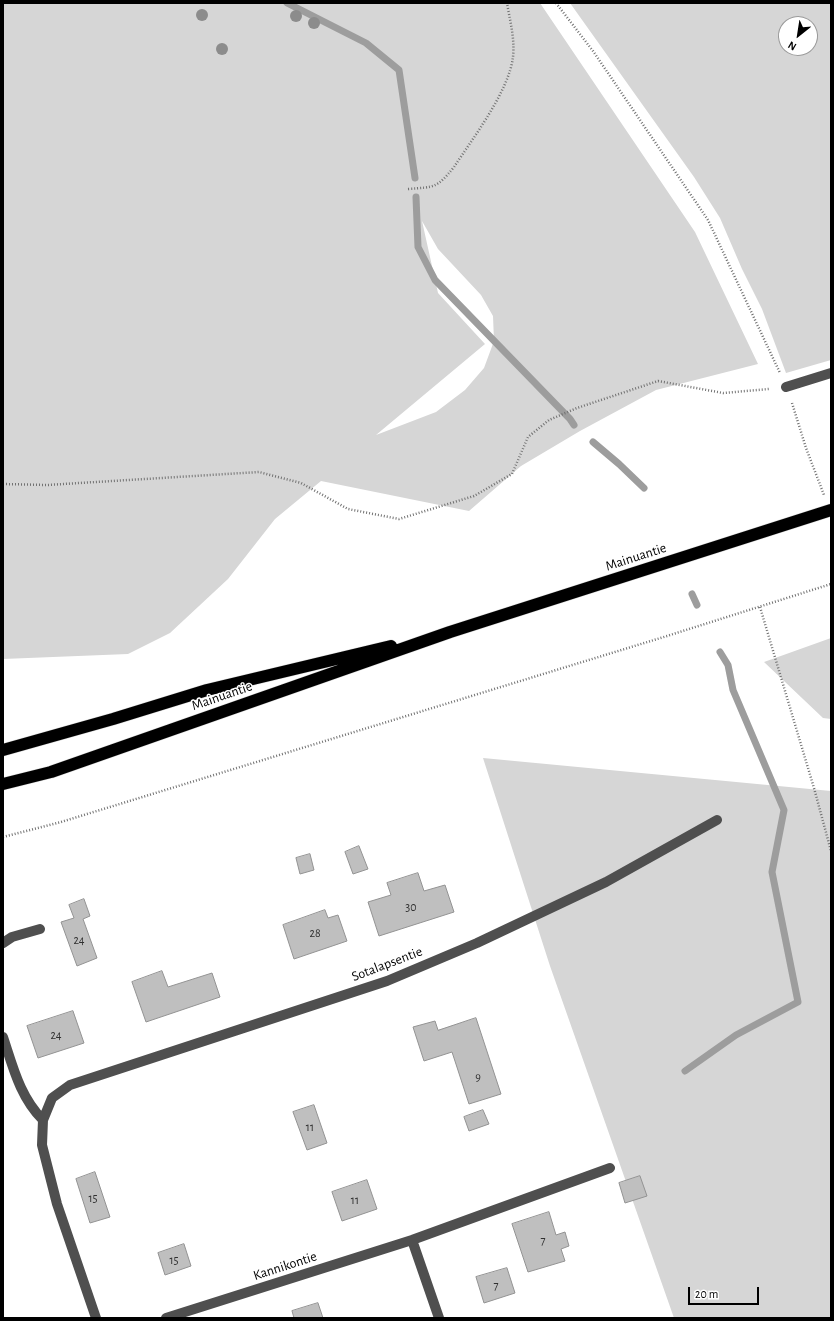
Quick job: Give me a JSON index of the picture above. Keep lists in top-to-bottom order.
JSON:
{
  "streets": {
    "highway": ["Mainuantie"],
    "street": ["Sotalapsentie", "Kannikontie"]
  },
  "house_numbers": [
    "30",
    "28",
    "24",
    "24",
    "9",
    "11",
    "15",
    "11",
    "7",
    "15",
    "7"
  ],
  "scale_bar": "20 m",
  "north": "bottom left"
}
